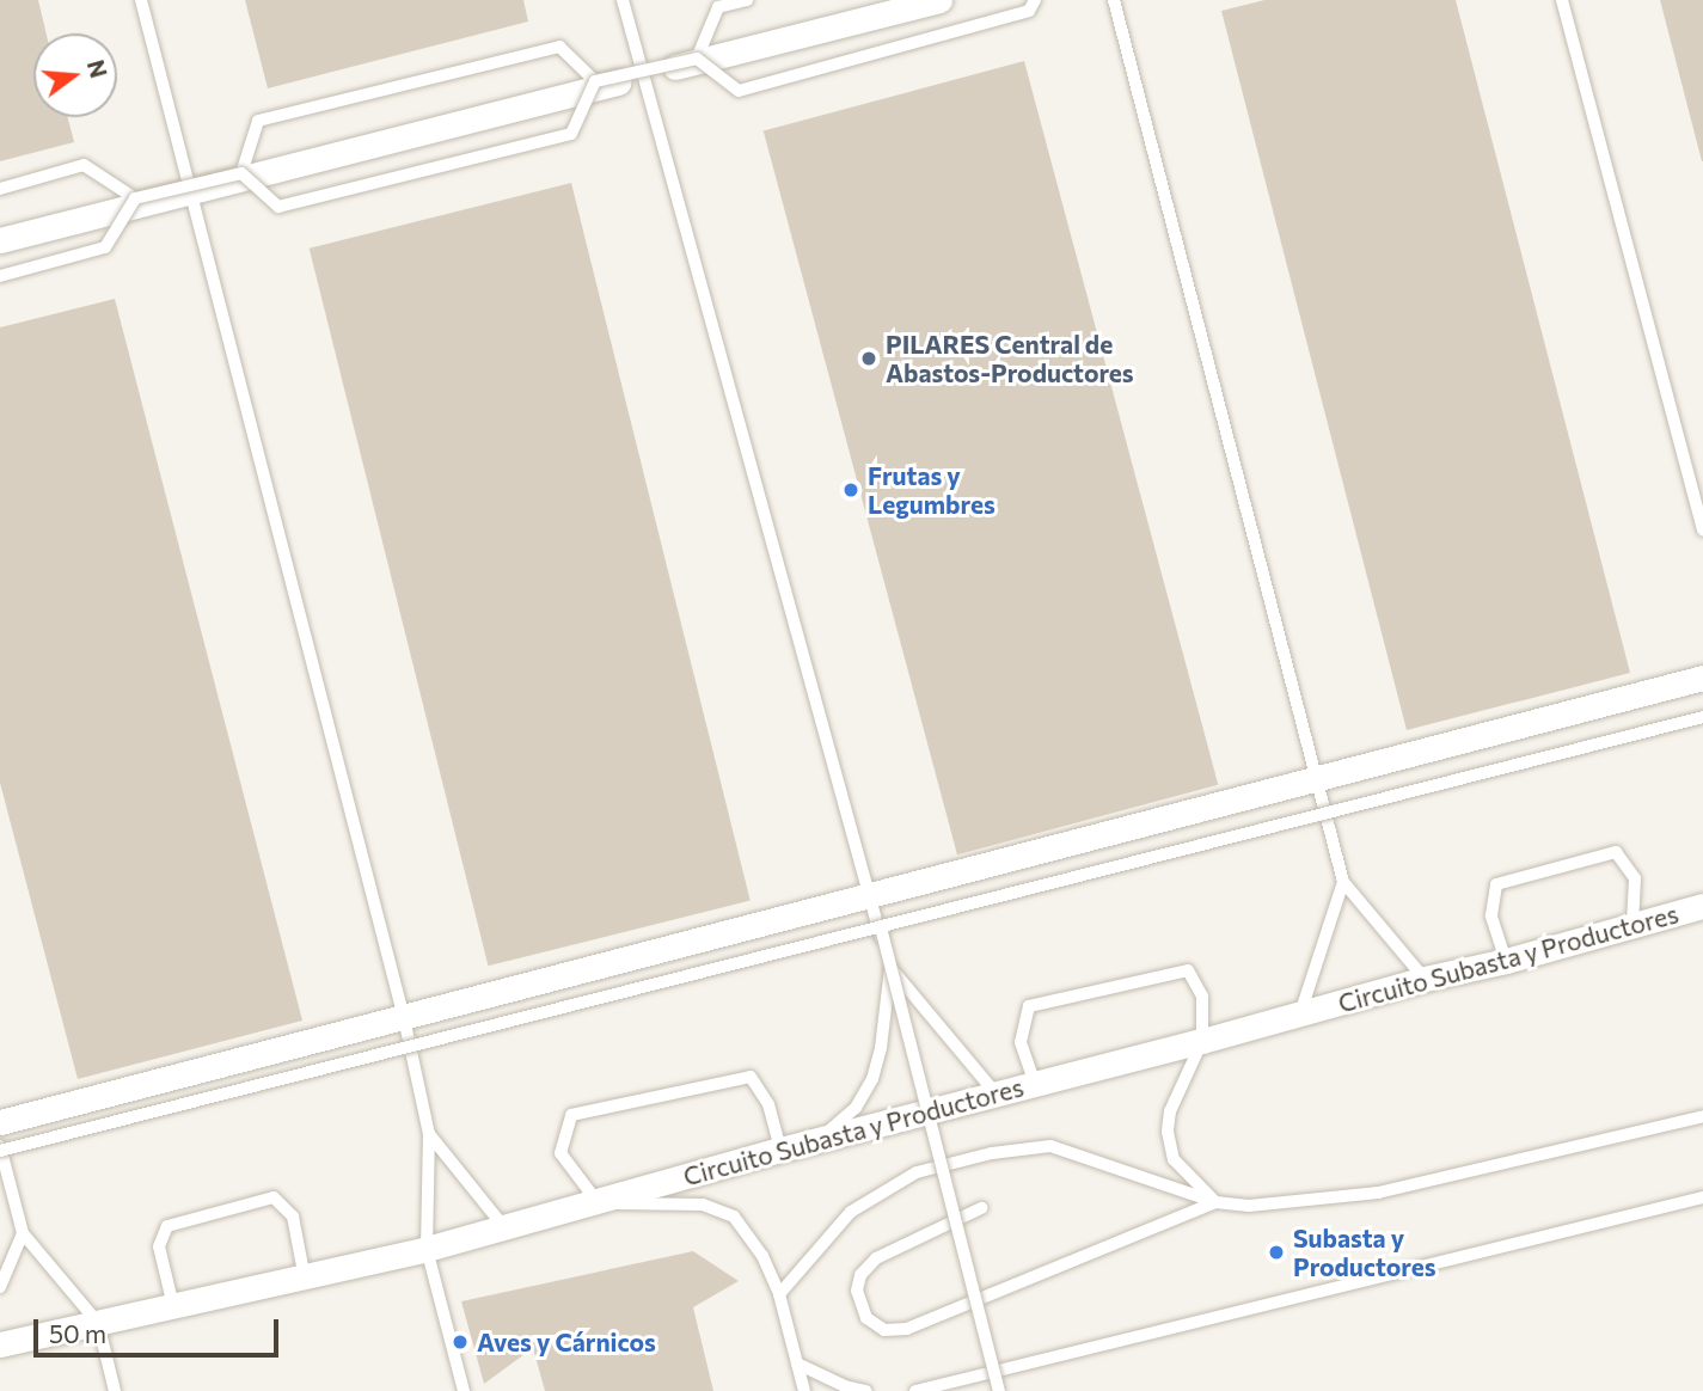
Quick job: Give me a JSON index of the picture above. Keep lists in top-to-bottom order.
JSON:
{
  "streets": {
    "street": ["Circuito Subasta y Productores"]
  },
  "places": [
    "PILARES Central de Abastos-Productores",
    "Frutas y Legumbres",
    "Subasta y Productores",
    "Aves y Cárnicos"
  ],
  "scale_bar": "50 m",
  "north": "right"
}
